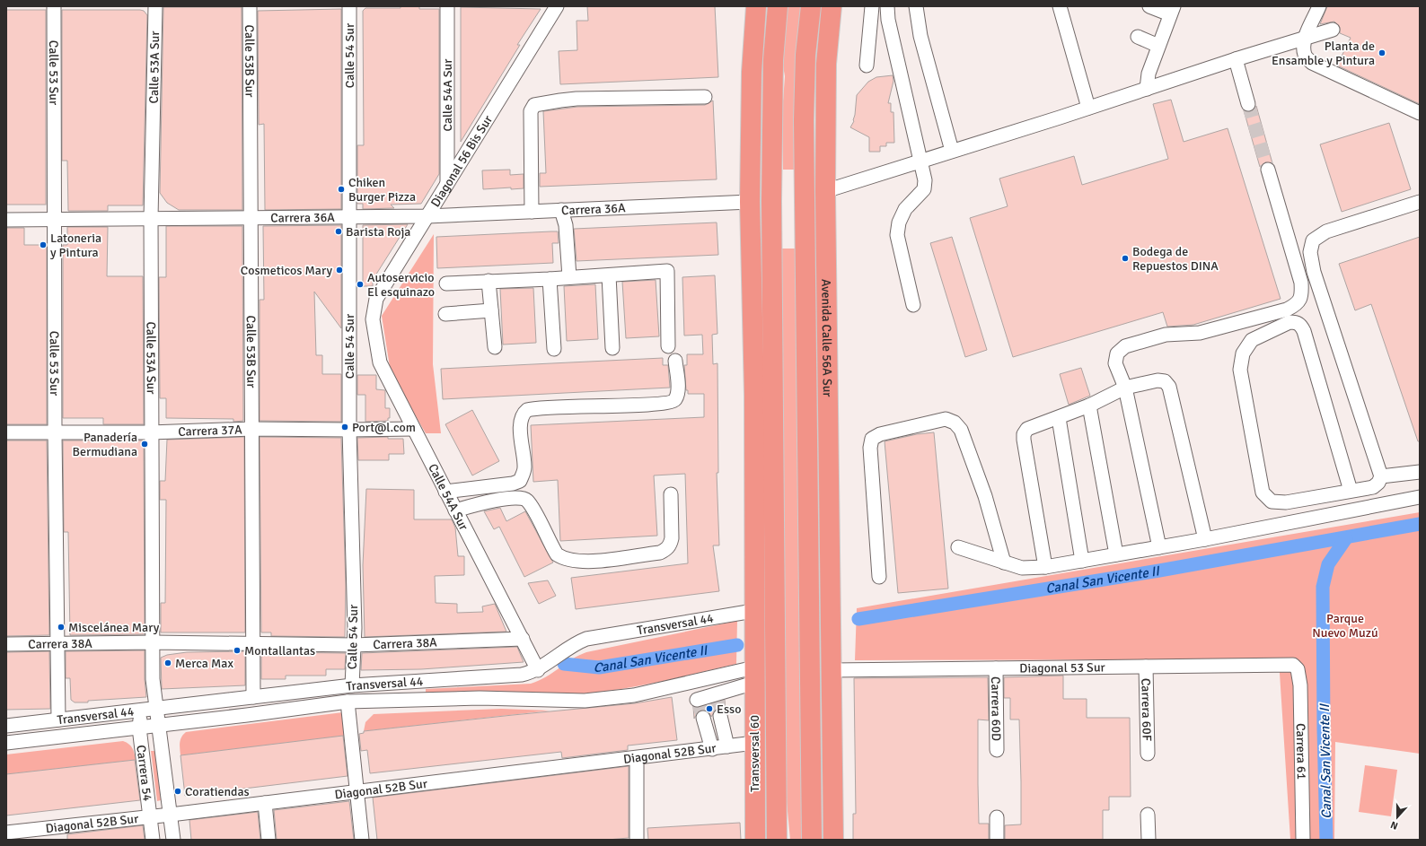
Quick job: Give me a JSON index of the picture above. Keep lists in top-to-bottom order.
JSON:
{
  "streets": {
    "highway": ["Avenida Calle 56A Sur", "Transversal 60"],
    "street": [
      "Calle 54 Sur",
      "Calle 53B Sur",
      "Calle 53A Sur",
      "Calle 53 Sur",
      "Calle 54A Sur",
      "Diagonal 56 Bis Sur",
      "Carrera 36A",
      "Carrera 37A",
      "Transversal 44",
      "Carrera 38A",
      "Diagonal 53 Sur",
      "Carrera 60D",
      "Carrera 60F",
      "Carrera 61",
      "Diagonal 52B Sur",
      "Carrera 54"
    ]
  },
  "crossings": [
    ["Calle 54 Sur", "Carrera 36A"],
    ["Calle 54 Sur", "Carrera 37A"],
    ["Calle 54 Sur", "Transversal 44"],
    ["Calle 54 Sur", "Carrera 38A"],
    ["Calle 53B Sur", "Carrera 36A"],
    ["Calle 53B Sur", "Carrera 37A"],
    ["Calle 53B Sur", "Transversal 44"],
    ["Calle 53B Sur", "Carrera 38A"],
    ["Calle 53A Sur", "Carrera 36A"],
    ["Calle 53A Sur", "Carrera 37A"],
    ["Calle 53A Sur", "Transversal 44"],
    ["Calle 53A Sur", "Carrera 38A"],
    ["Calle 53A Sur", "Carrera 54"],
    ["Calle 53 Sur", "Carrera 36A"],
    ["Calle 53 Sur", "Carrera 37A"],
    ["Calle 53 Sur", "Transversal 44"],
    ["Calle 53 Sur", "Carrera 38A"],
    ["Calle 54A Sur", "Diagonal 56 Bis Sur"],
    ["Calle 54A Sur", "Carrera 37A"],
    ["Calle 54A Sur", "Transversal 44"],
    ["Calle 54A Sur", "Carrera 38A"],
    ["Diagonal 56 Bis Sur", "Carrera 36A"],
    ["Avenida Calle 56A Sur", "Diagonal 53 Sur"],
    ["Transversal 44", "Transversal 60"],
    ["Transversal 44", "Carrera 54"],
    ["Diagonal 53 Sur", "Carrera 60D"],
    ["Diagonal 53 Sur", "Carrera 60F"],
    ["Diagonal 53 Sur", "Carrera 61"],
    ["Diagonal 52B Sur", "Transversal 60"],
    ["Diagonal 52B Sur", "Carrera 54"]
  ],
  "water": ["Canal San Vicente II"],
  "parks": ["Parque Nuevo Muzú"],
  "places": [
    "Planta de Ensamble y Pintura",
    "Chiken Burger Pizza",
    "Barista Roja",
    "Latoneria y Pintura",
    "Bodega de Repuestos DINA",
    "Cosmeticos Mary",
    "Autoservicio El esquinazo",
    "Port@l.com",
    "Panadería Bermudiana",
    "Miscelánea Mary",
    "Montallantas",
    "Merca Max",
    "Esso",
    "Coratiendas"
  ],
  "north": "bottom"
}
